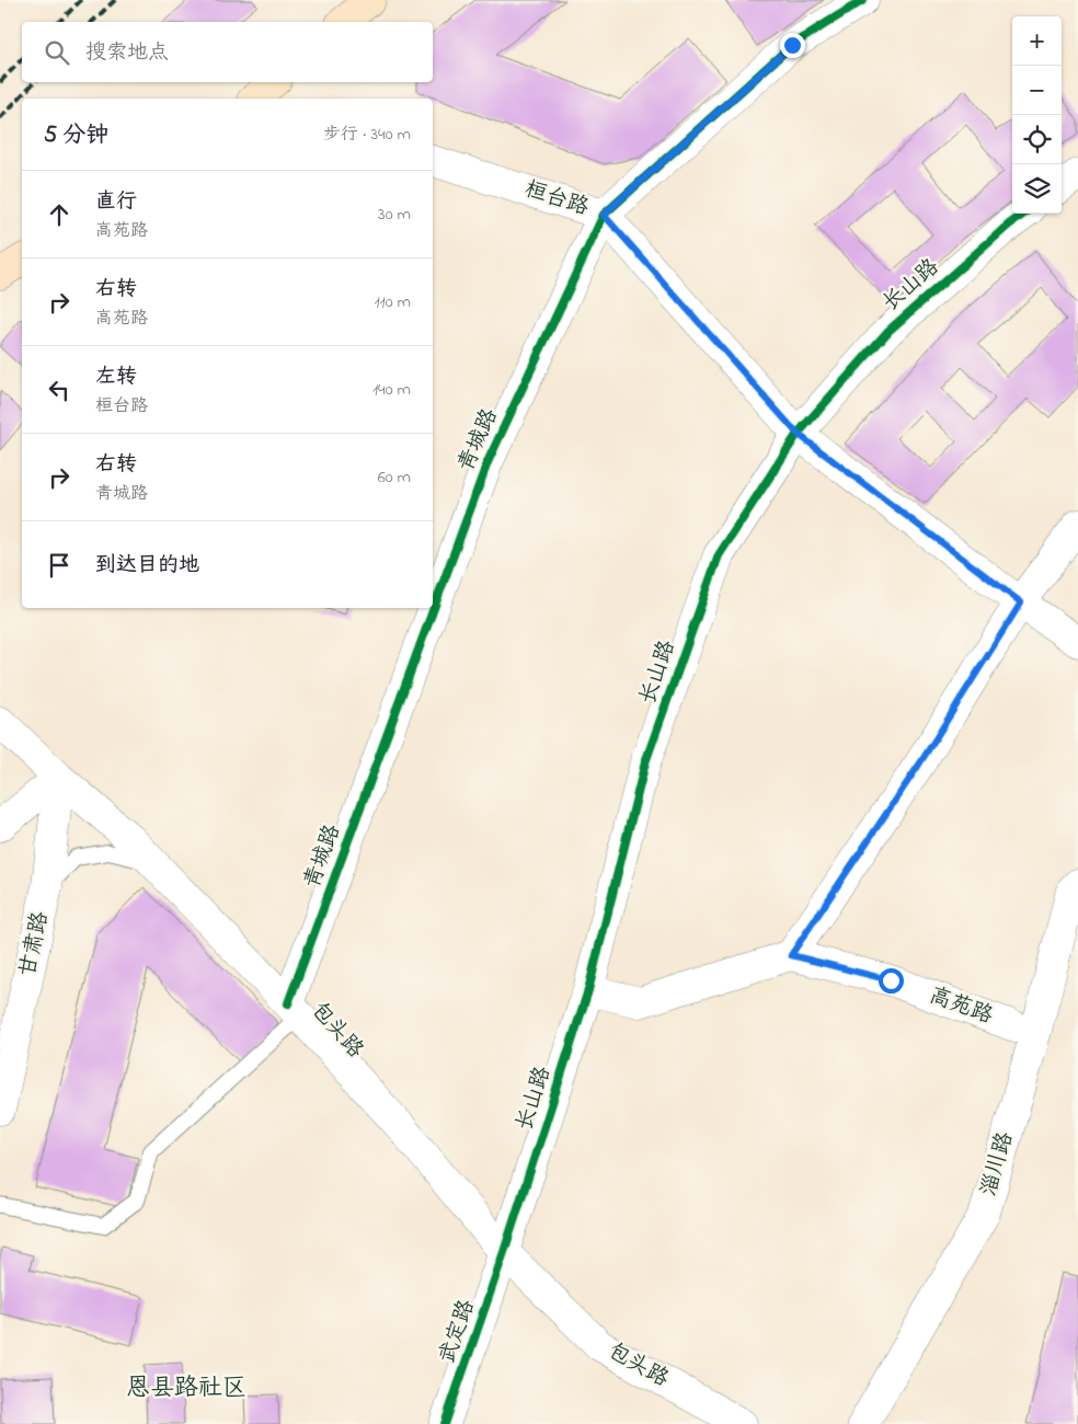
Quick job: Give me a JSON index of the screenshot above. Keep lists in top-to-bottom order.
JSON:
{
  "streets": {
    "street": [
      "桓台路",
      "长山路",
      "青城路",
      "甘肃路",
      "高苑路",
      "包头路",
      "淄川路",
      "武定路"
    ]
  },
  "crossings": [
    ["桓台路", "长山路"],
    ["桓台路", "青城路"],
    ["长山路", "包头路"],
    ["长山路", "武定路"],
    ["青城路", "包头路"],
    ["甘肃路", "包头路"],
    ["高苑路", "淄川路"],
    ["包头路", "武定路"]
  ],
  "districts": ["恩县路社区"],
  "page": {
    "map_buttons": ["+", "−"],
    "search": "搜索地点",
    "heading": ["5 分钟", "步行 · 340 m"],
    "list": [
      ["直行", "高苑路", "30 m"],
      ["右转", "高苑路", "110 m"],
      ["左转", "桓台路", "140 m"],
      ["右转", "青城路", "60 m"],
      "到达目的地"
    ]
  }
}
